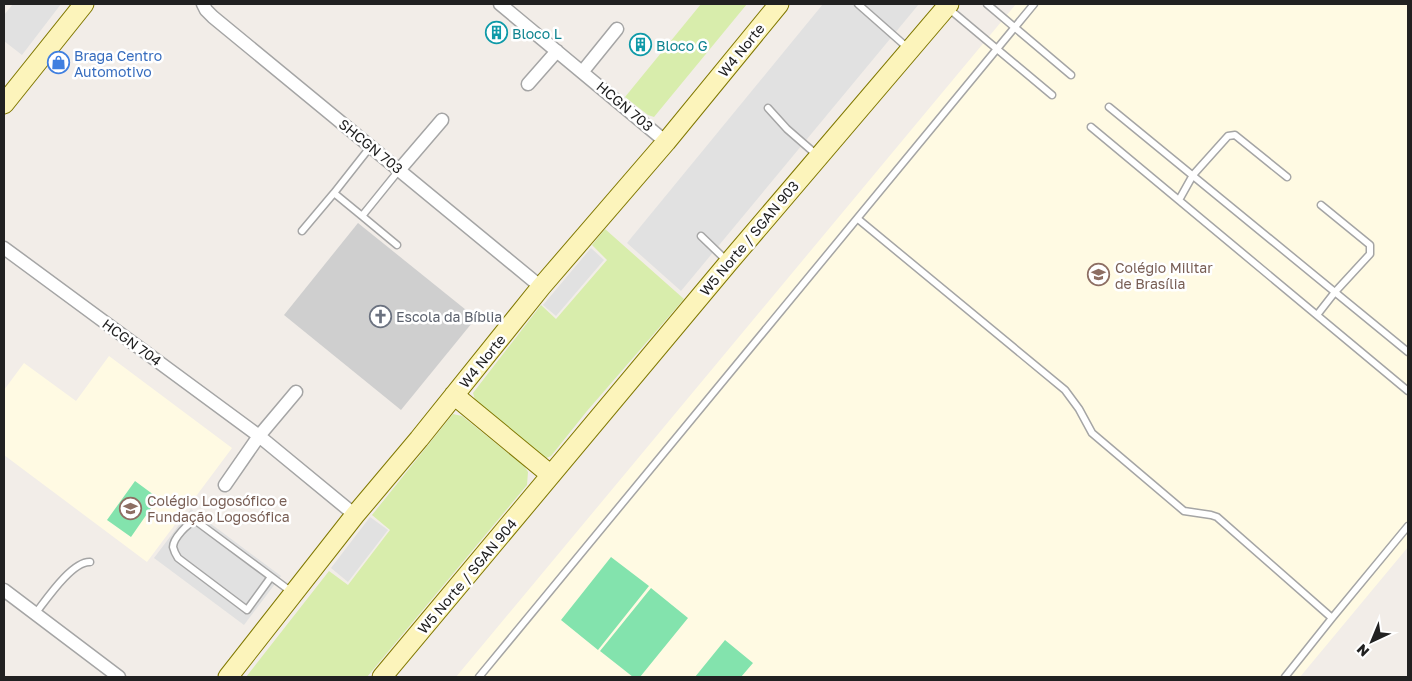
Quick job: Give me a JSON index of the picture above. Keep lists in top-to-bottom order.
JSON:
{
  "streets": {
    "main road": ["W4 Norte", "W5 Norte / SGAN 903", "W5 Norte / SGAN 904"],
    "street": ["HCGN 703", "SHCGN 703", "HCGN 704"]
  },
  "crossings": [
    ["W4 Norte", "HCGN 703"],
    ["W4 Norte", "SHCGN 703"],
    ["W4 Norte", "HCGN 704"],
    ["W5 Norte / SGAN 903", "W5 Norte / SGAN 904"]
  ],
  "places": {
    "building": ["Bloco L", "Bloco G"],
    "shop": ["Braga Centro Automotivo"],
    "school or university": ["Colégio Militar de Brasília", "Colégio Logosófico e Fundação Logosófica"],
    "church": ["Escola da Bíblia"]
  },
  "north": "bottom left"
}
